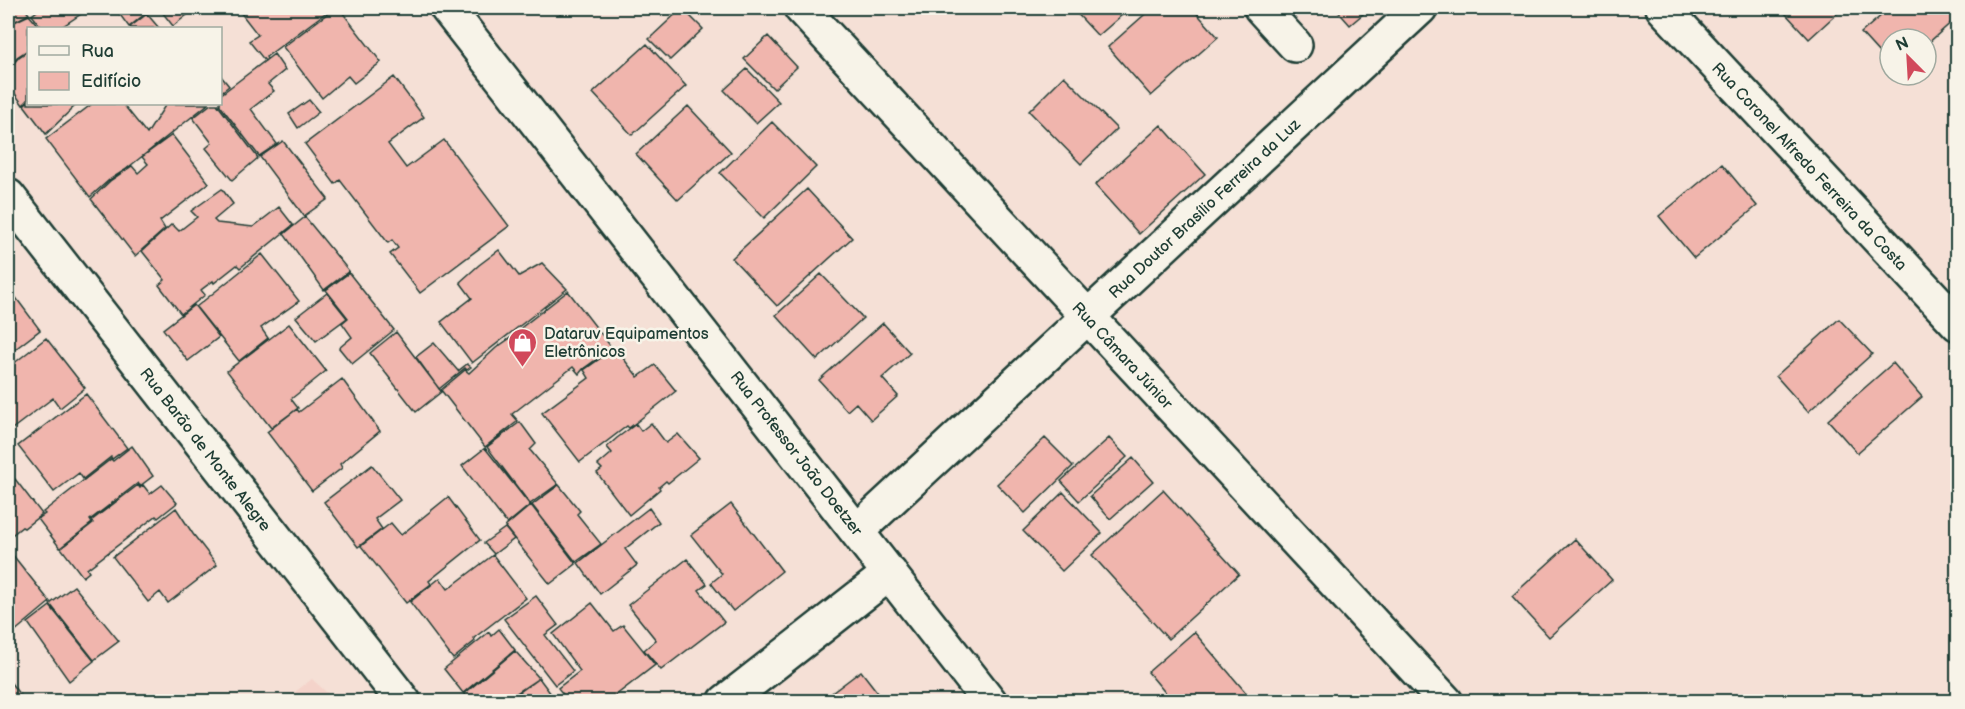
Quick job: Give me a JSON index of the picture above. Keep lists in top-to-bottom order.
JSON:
{
  "streets": {
    "street": [
      "Rua Coronel Alfredo Ferreira da Costa",
      "Rua Doutor Brasílio Ferreira da Luz",
      "Rua Câmara Júnior",
      "Rua Barão de Monte Alegre",
      "Rua Professor João Doetzer"
    ]
  },
  "crossings": [
    ["Rua Doutor Brasílio Ferreira da Luz", "Rua Câmara Júnior"],
    ["Rua Doutor Brasílio Ferreira da Luz", "Rua Professor João Doetzer"]
  ],
  "places": {
    "shop": ["Dataruv Equipamentos Eletrônicos"]
  },
  "legend": ["Rua", "Edifício"],
  "north": "top left"
}
